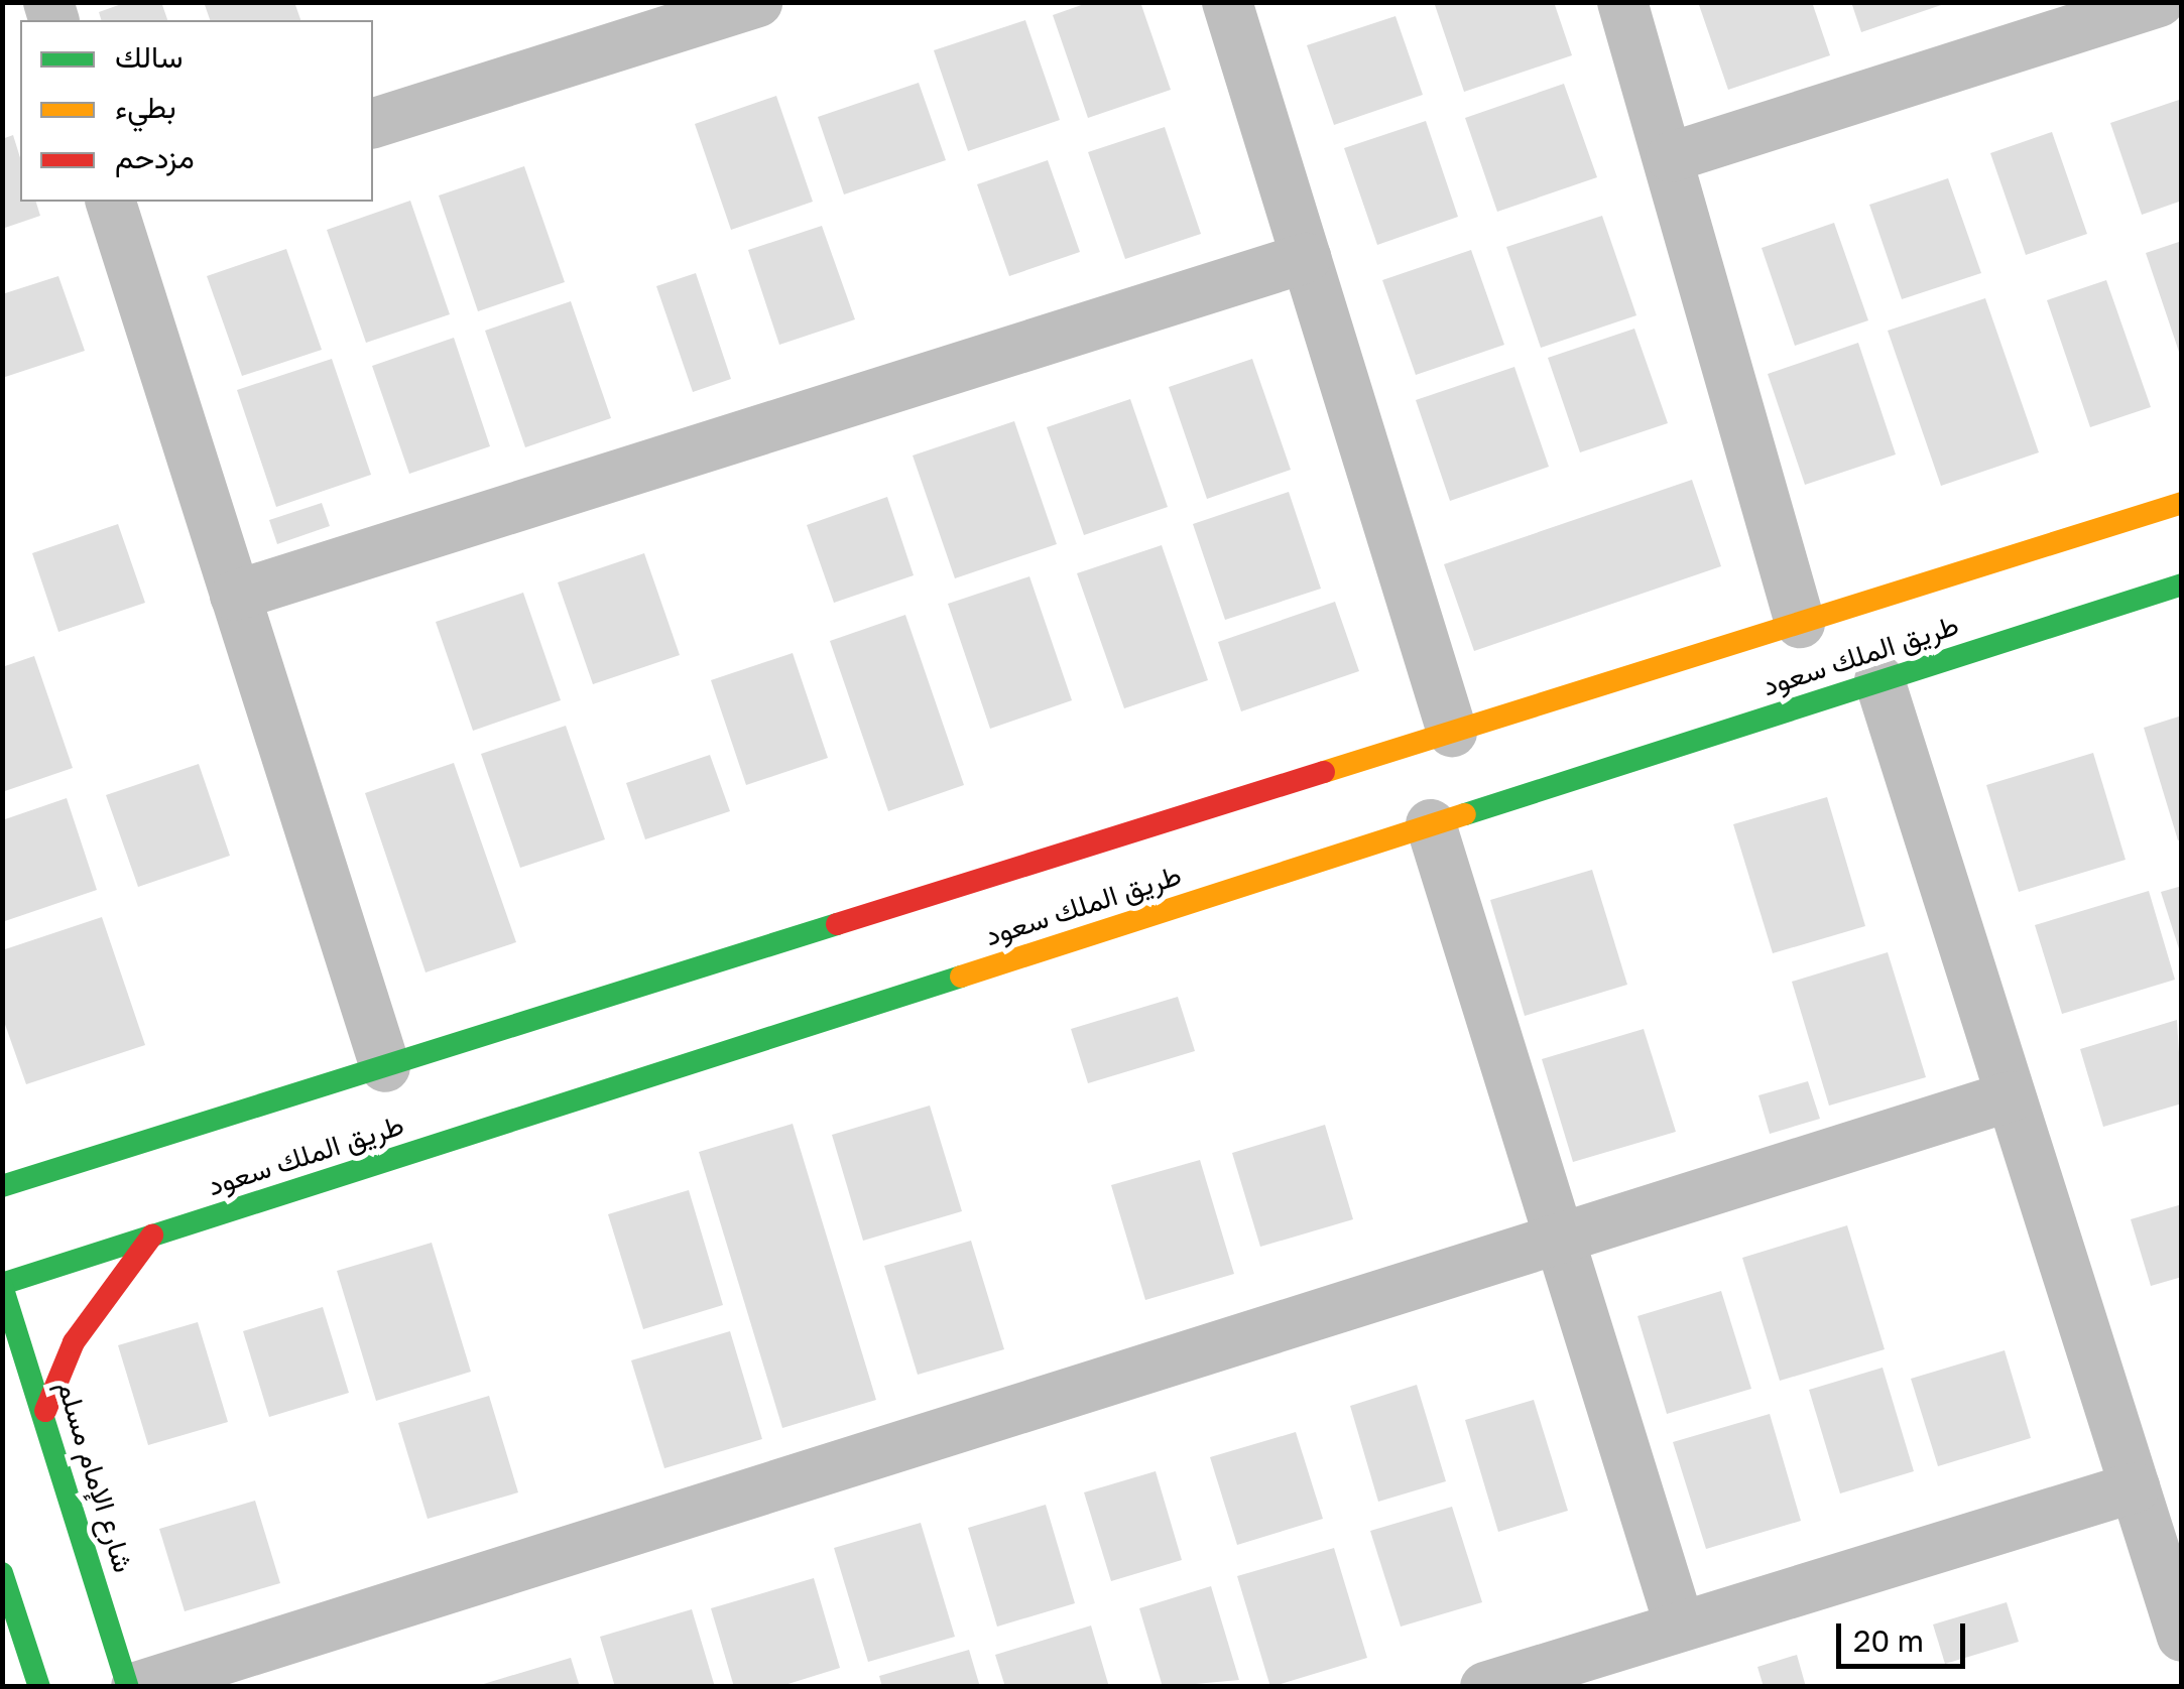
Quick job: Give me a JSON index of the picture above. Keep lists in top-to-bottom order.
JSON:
{
  "streets": {
    "main road": ["طريق الملك سعود", "شارع الإمام مسلم"]
  },
  "crossings": [
    ["طريق الملك سعود", "شارع الإمام مسلم"]
  ],
  "legend": ["سالك", "بطيء", "مزدحم"],
  "scale_bar": "20 m"
}
